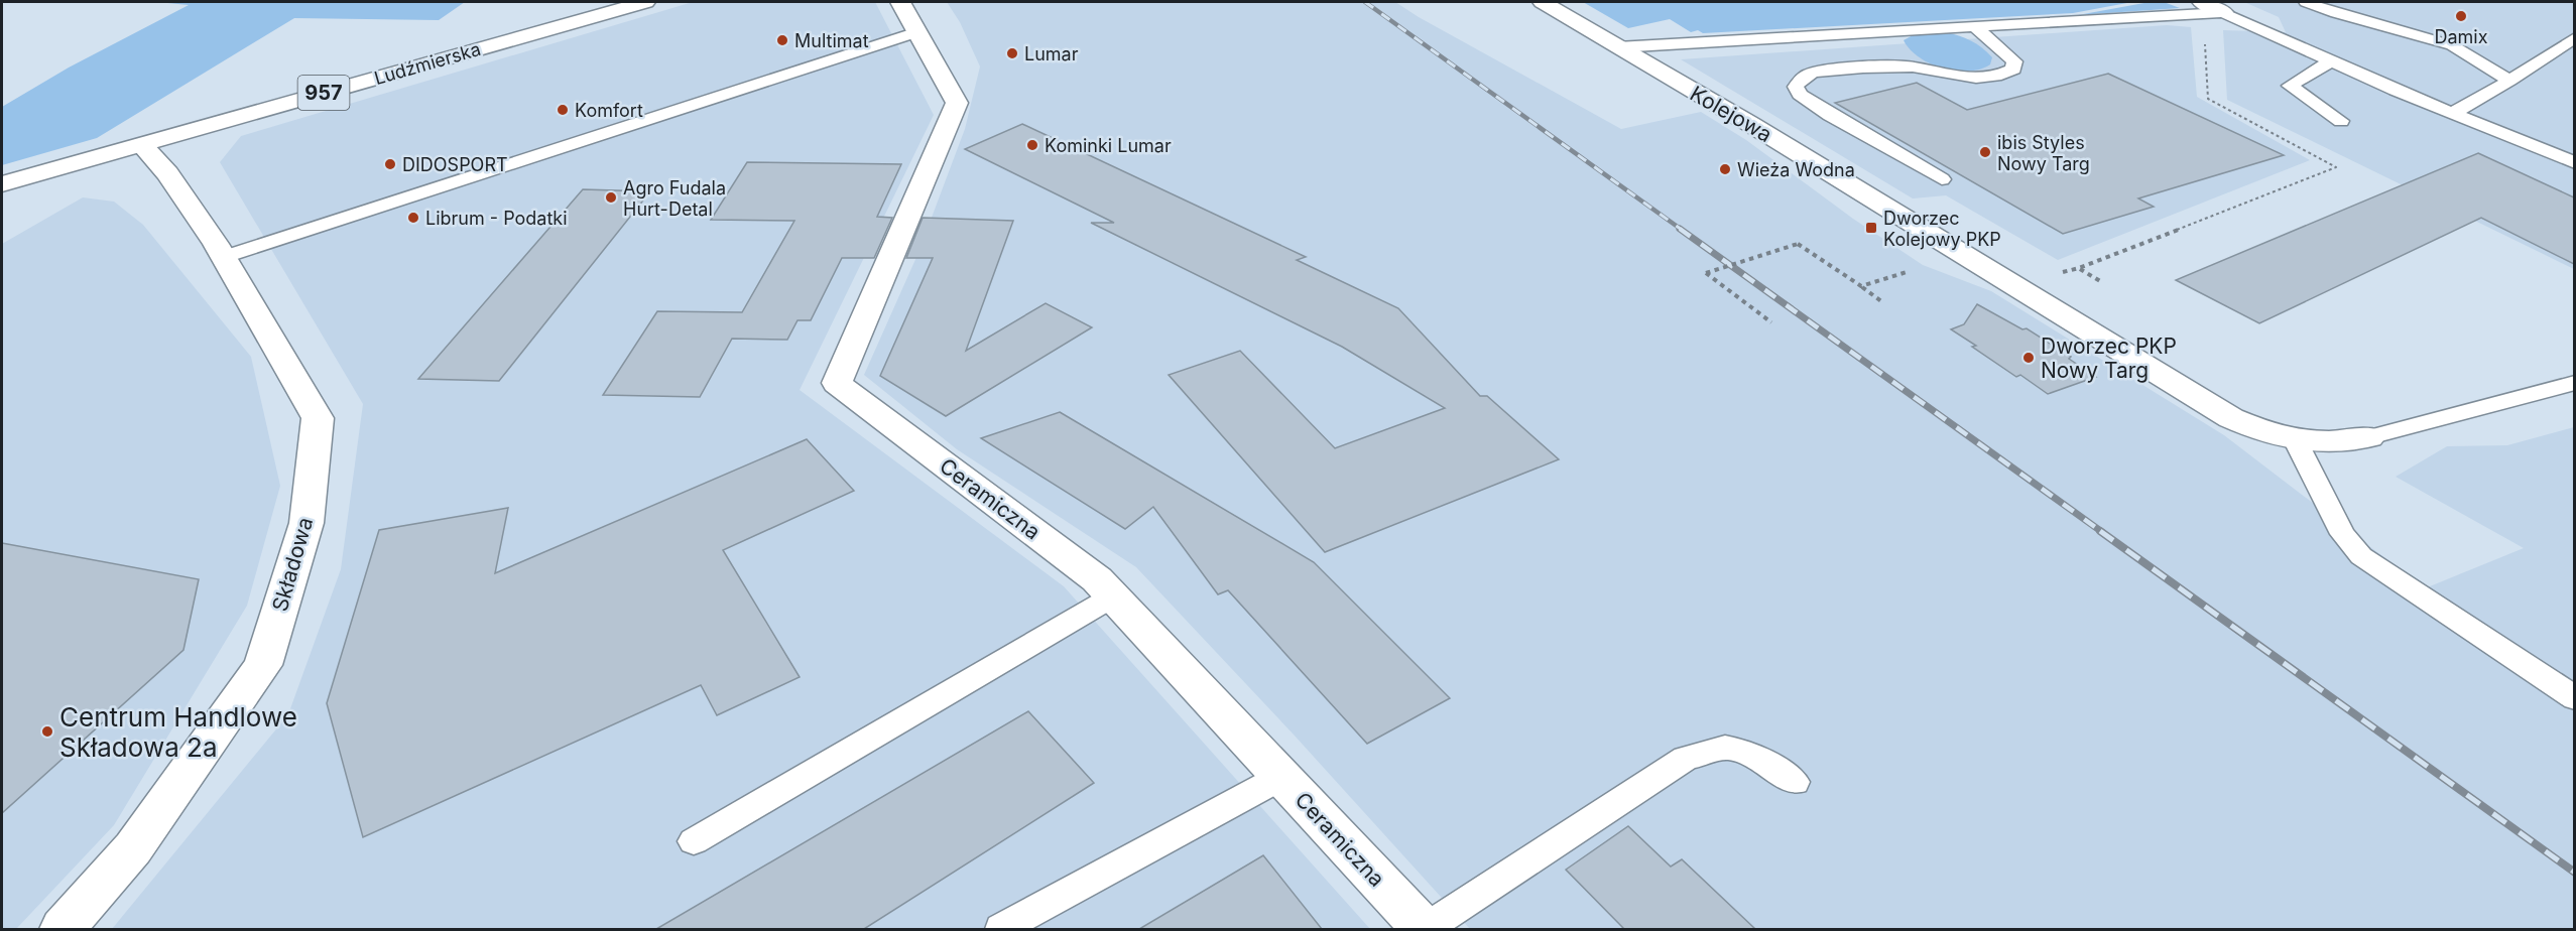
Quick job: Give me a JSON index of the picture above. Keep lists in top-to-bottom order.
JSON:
{
  "streets": {
    "street": [
      "Ludźmierska",
      "957",
      "Kolejowa",
      "Ceramiczna",
      "Składowa"
    ]
  },
  "crossings": [
    ["Ludźmierska", "Składowa"]
  ],
  "places": {
    "other": [
      "Damix",
      "Multimat",
      "Lumar",
      "Komfort",
      "Kominki Lumar",
      "ibis Styles Nowy Targ",
      "DIDOSPORT",
      "Wieża Wodna",
      "Agro Fudala Hurt-Detal",
      "Librum - Podatki",
      "Dworzec PKP Nowy Targ",
      "Centrum Handlowe Składowa 2a"
    ],
    "transit": ["Dworzec Kolejowy PKP"]
  }
}
